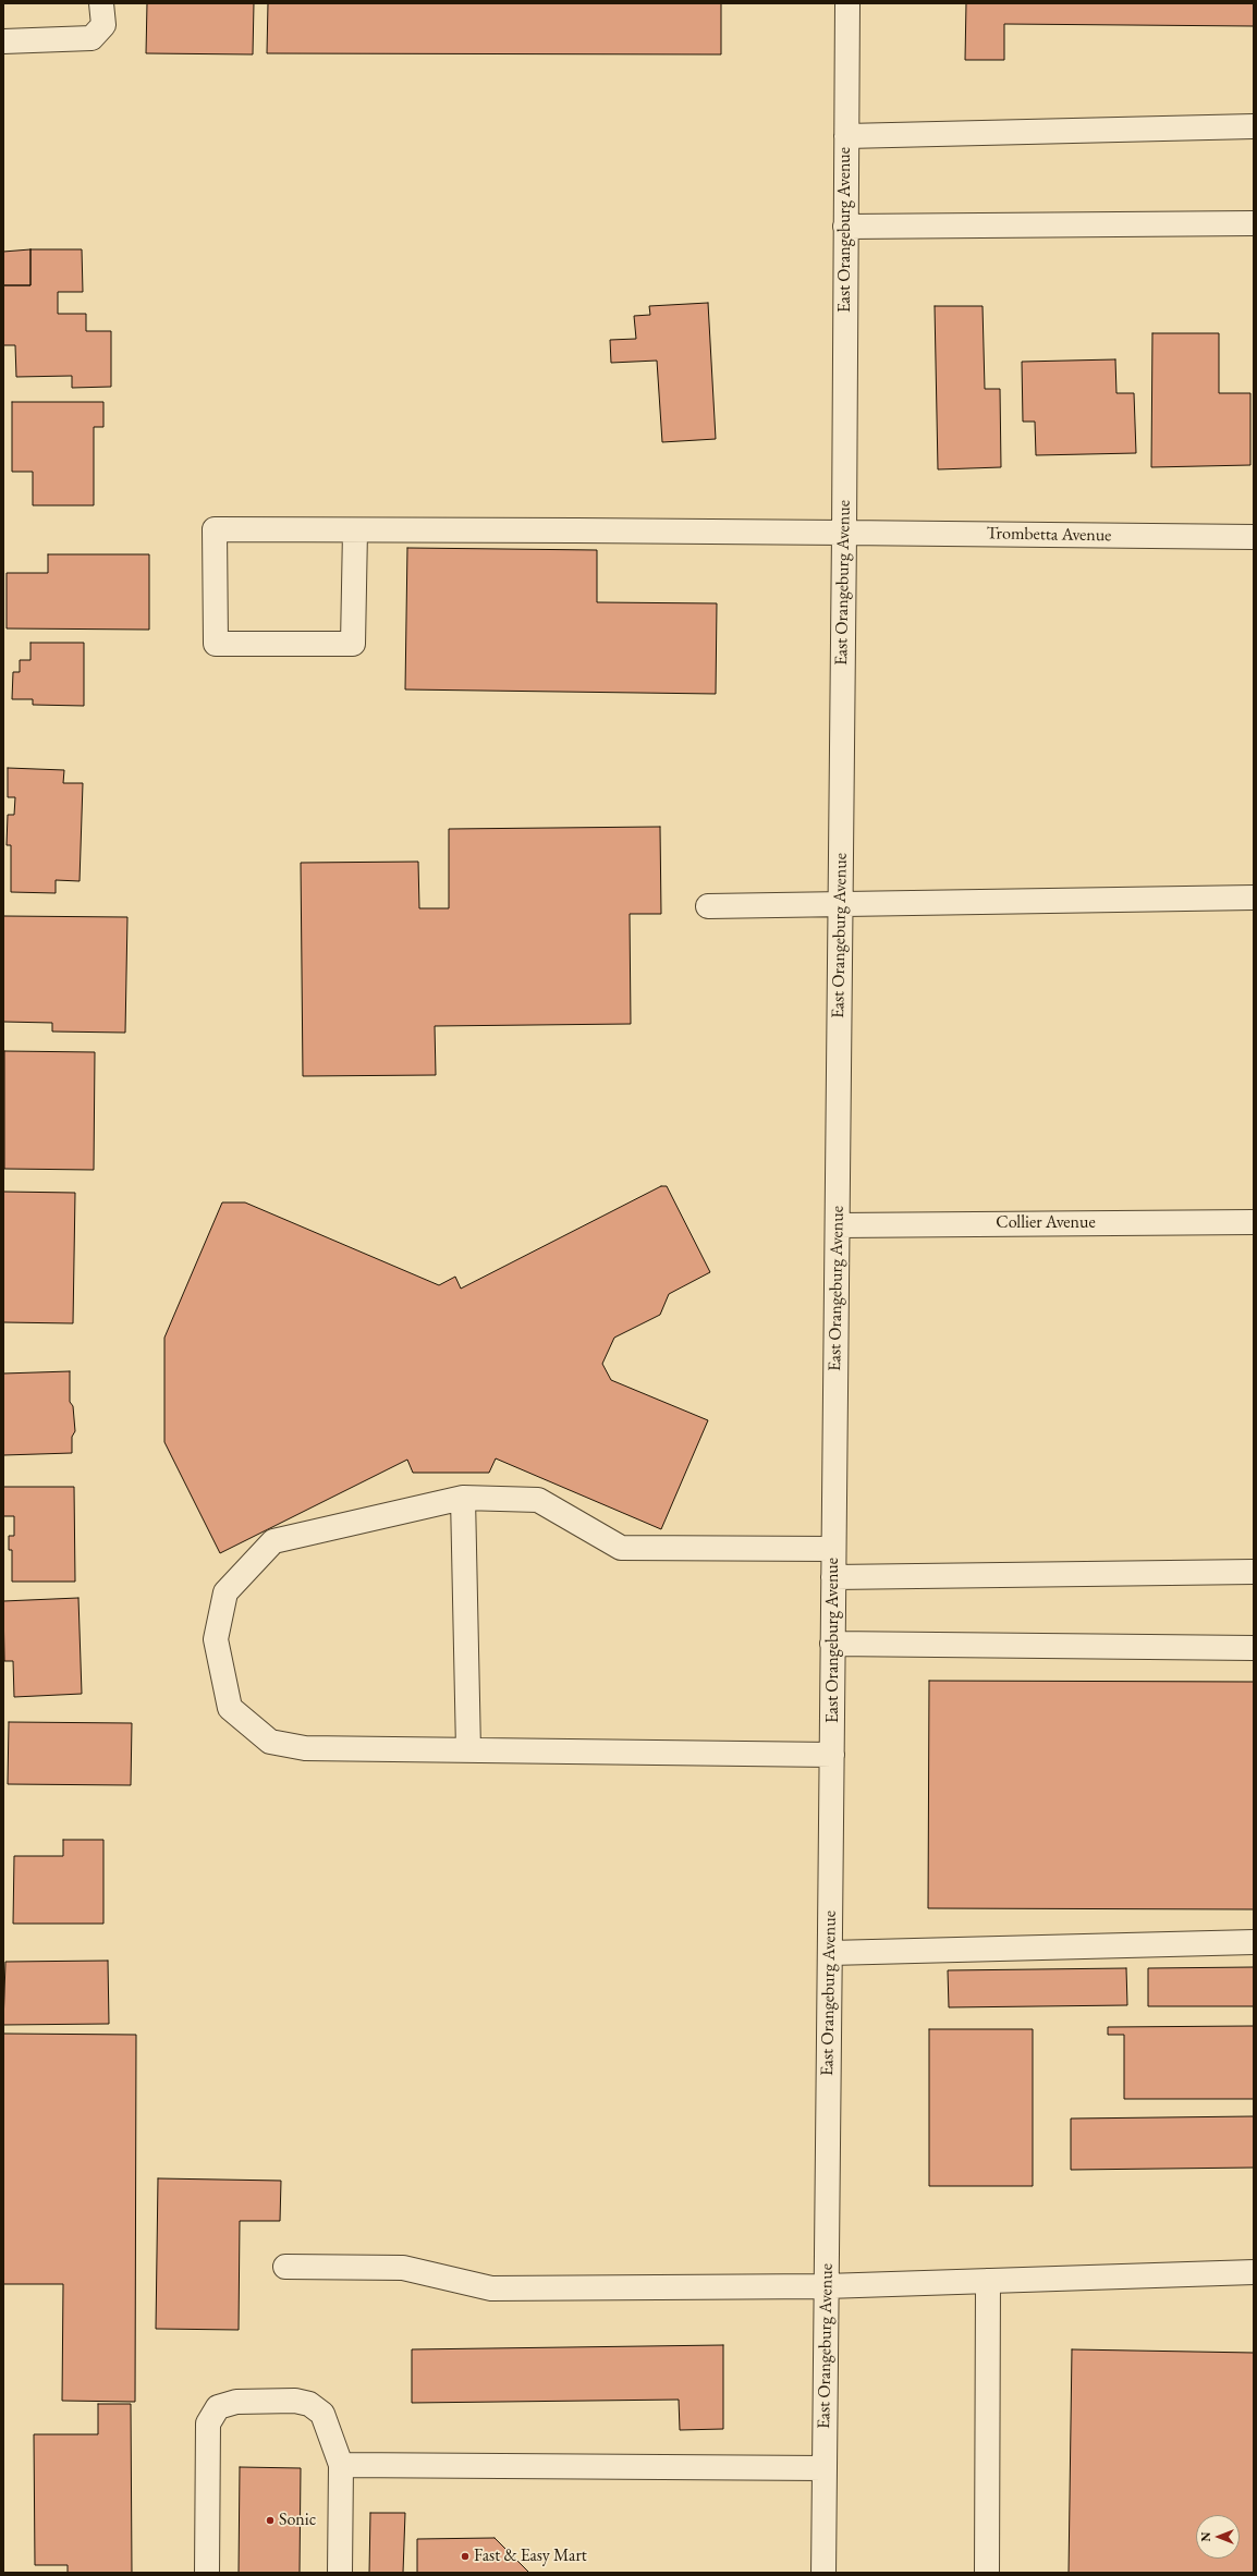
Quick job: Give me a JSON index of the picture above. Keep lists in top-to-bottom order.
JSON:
{
  "streets": {
    "street": ["East Orangeburg Avenue", "Trombetta Avenue", "Collier Avenue"]
  },
  "crossings": [
    ["East Orangeburg Avenue", "Trombetta Avenue"],
    ["East Orangeburg Avenue", "Collier Avenue"]
  ],
  "places": ["Sonic", "Fast & Easy Mart"],
  "north": "left"
}
